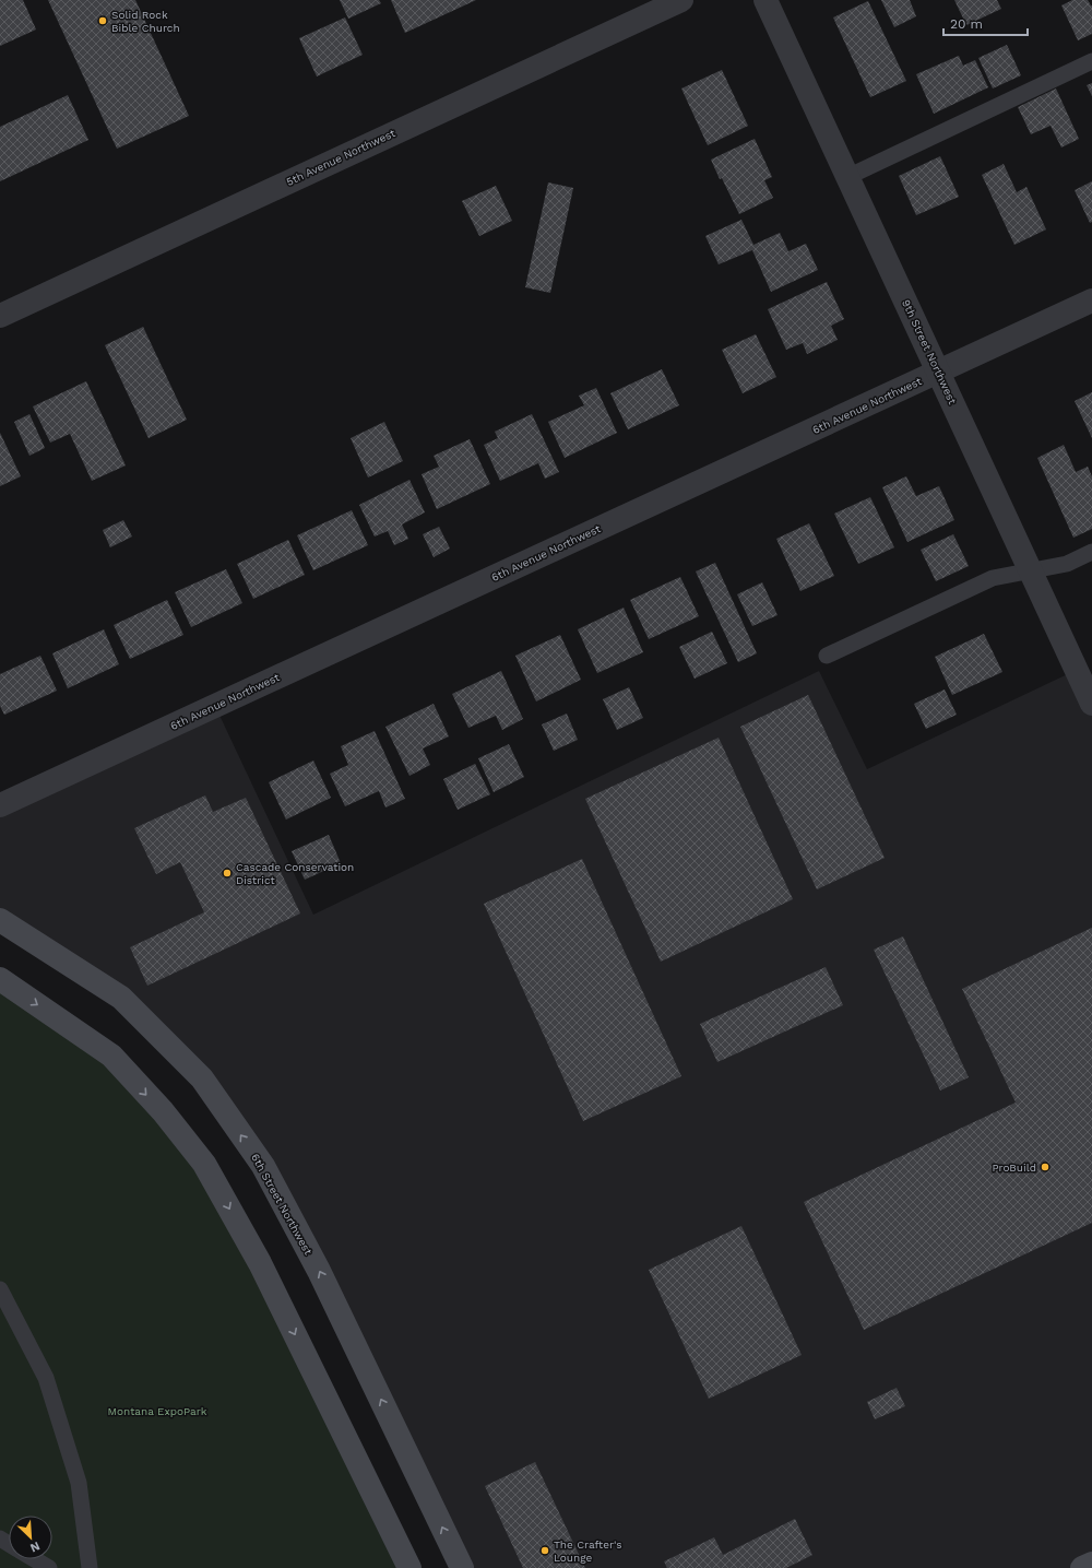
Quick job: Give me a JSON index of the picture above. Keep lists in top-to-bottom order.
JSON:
{
  "streets": {
    "main road": ["6th Street Northwest"],
    "street": ["5th Avenue Northwest", "9th Street Northwest", "6th Avenue Northwest"]
  },
  "crossings": [
    ["9th Street Northwest", "6th Avenue Northwest"]
  ],
  "parks": ["Montana ExpoPark"],
  "places": [
    "Solid Rock Bible Church",
    "Cascade Conservation District",
    "ProBuild",
    "The Crafter's Lounge"
  ],
  "scale_bar": "20 m",
  "north": "bottom right"
}
